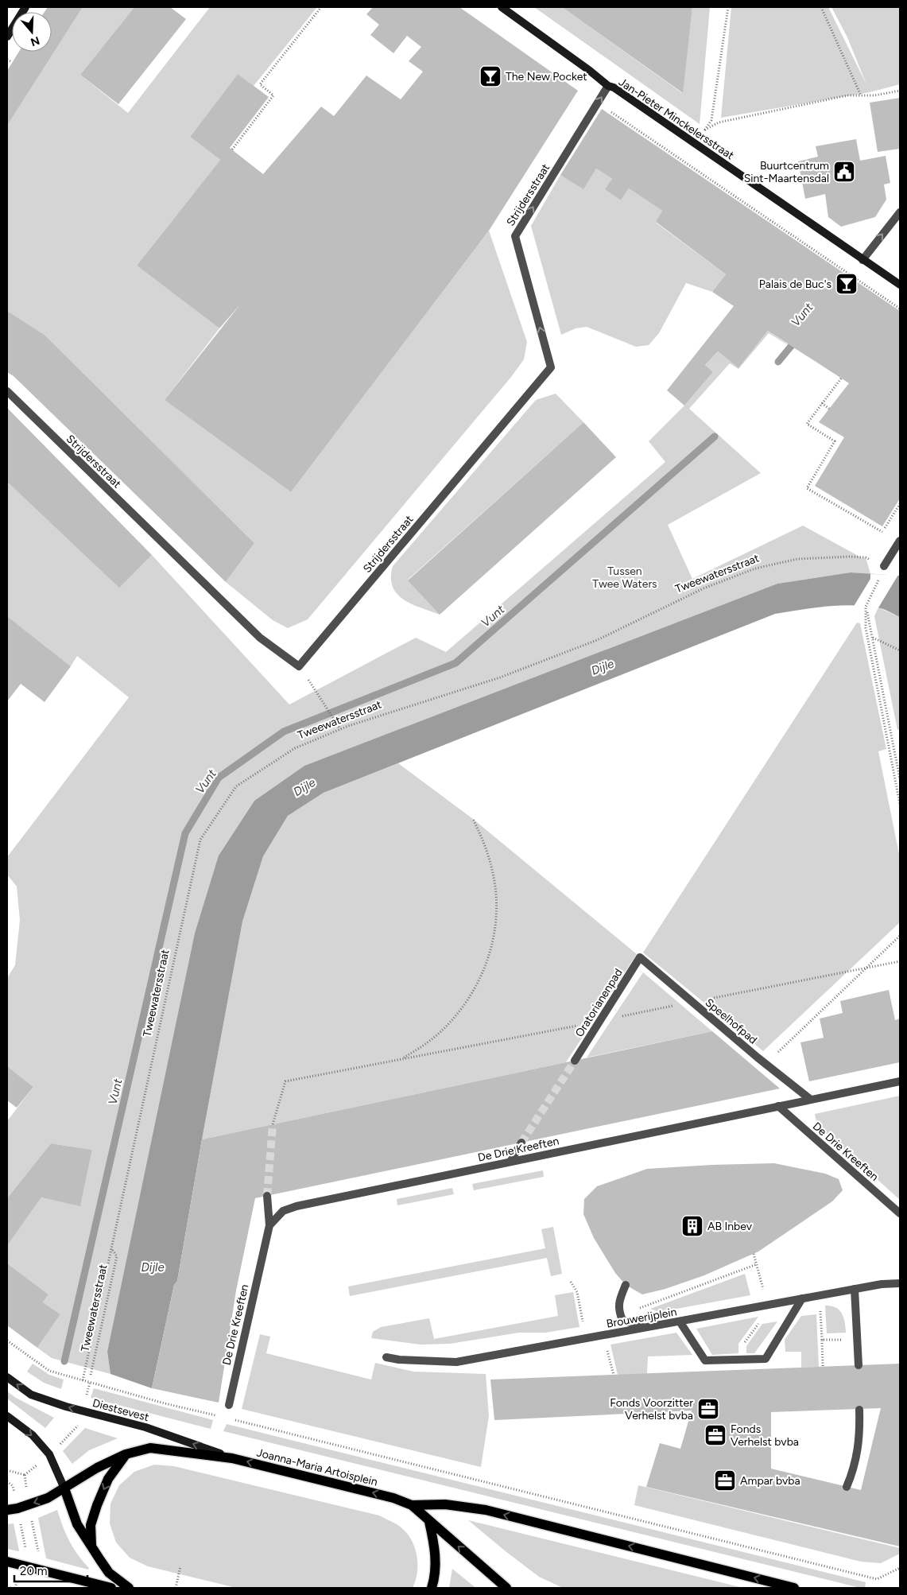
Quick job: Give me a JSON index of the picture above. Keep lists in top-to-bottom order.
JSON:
{
  "streets": {
    "main road": ["Joanna-Maria Artoisplein"],
    "street": [
      "Jan-Pieter Minckelersstraat",
      "Strijdersstraat",
      "Oratorianenpad",
      "Speelhofpad",
      "De Drie Kreeften",
      "Brouwerijplein",
      "Diestsevest"
    ],
    "path": ["Tweewatersstraat"]
  },
  "crossings": [
    ["Jan-Pieter Minckelersstraat", "Strijdersstraat"],
    ["Oratorianenpad", "Speelhofpad"],
    ["Speelhofpad", "De Drie Kreeften"],
    ["Diestsevest", "Joanna-Maria Artoisplein"]
  ],
  "one_way": ["Diestsevest"],
  "water": ["Vunt", "Dijle"],
  "parks": ["Tussen Twee Waters"],
  "places": {
    "bar": ["The New Pocket", "Palais de Buc's"],
    "public building": ["Buurtcentrum Sint-Maartensdal"],
    "building": ["AB Inbev"],
    "office": ["Fonds Voorzitter Verhelst bvba", "Fonds Verhelst bvba", "Ampar bvba"]
  },
  "scale_bar": "20 m",
  "north": "bottom"
}
